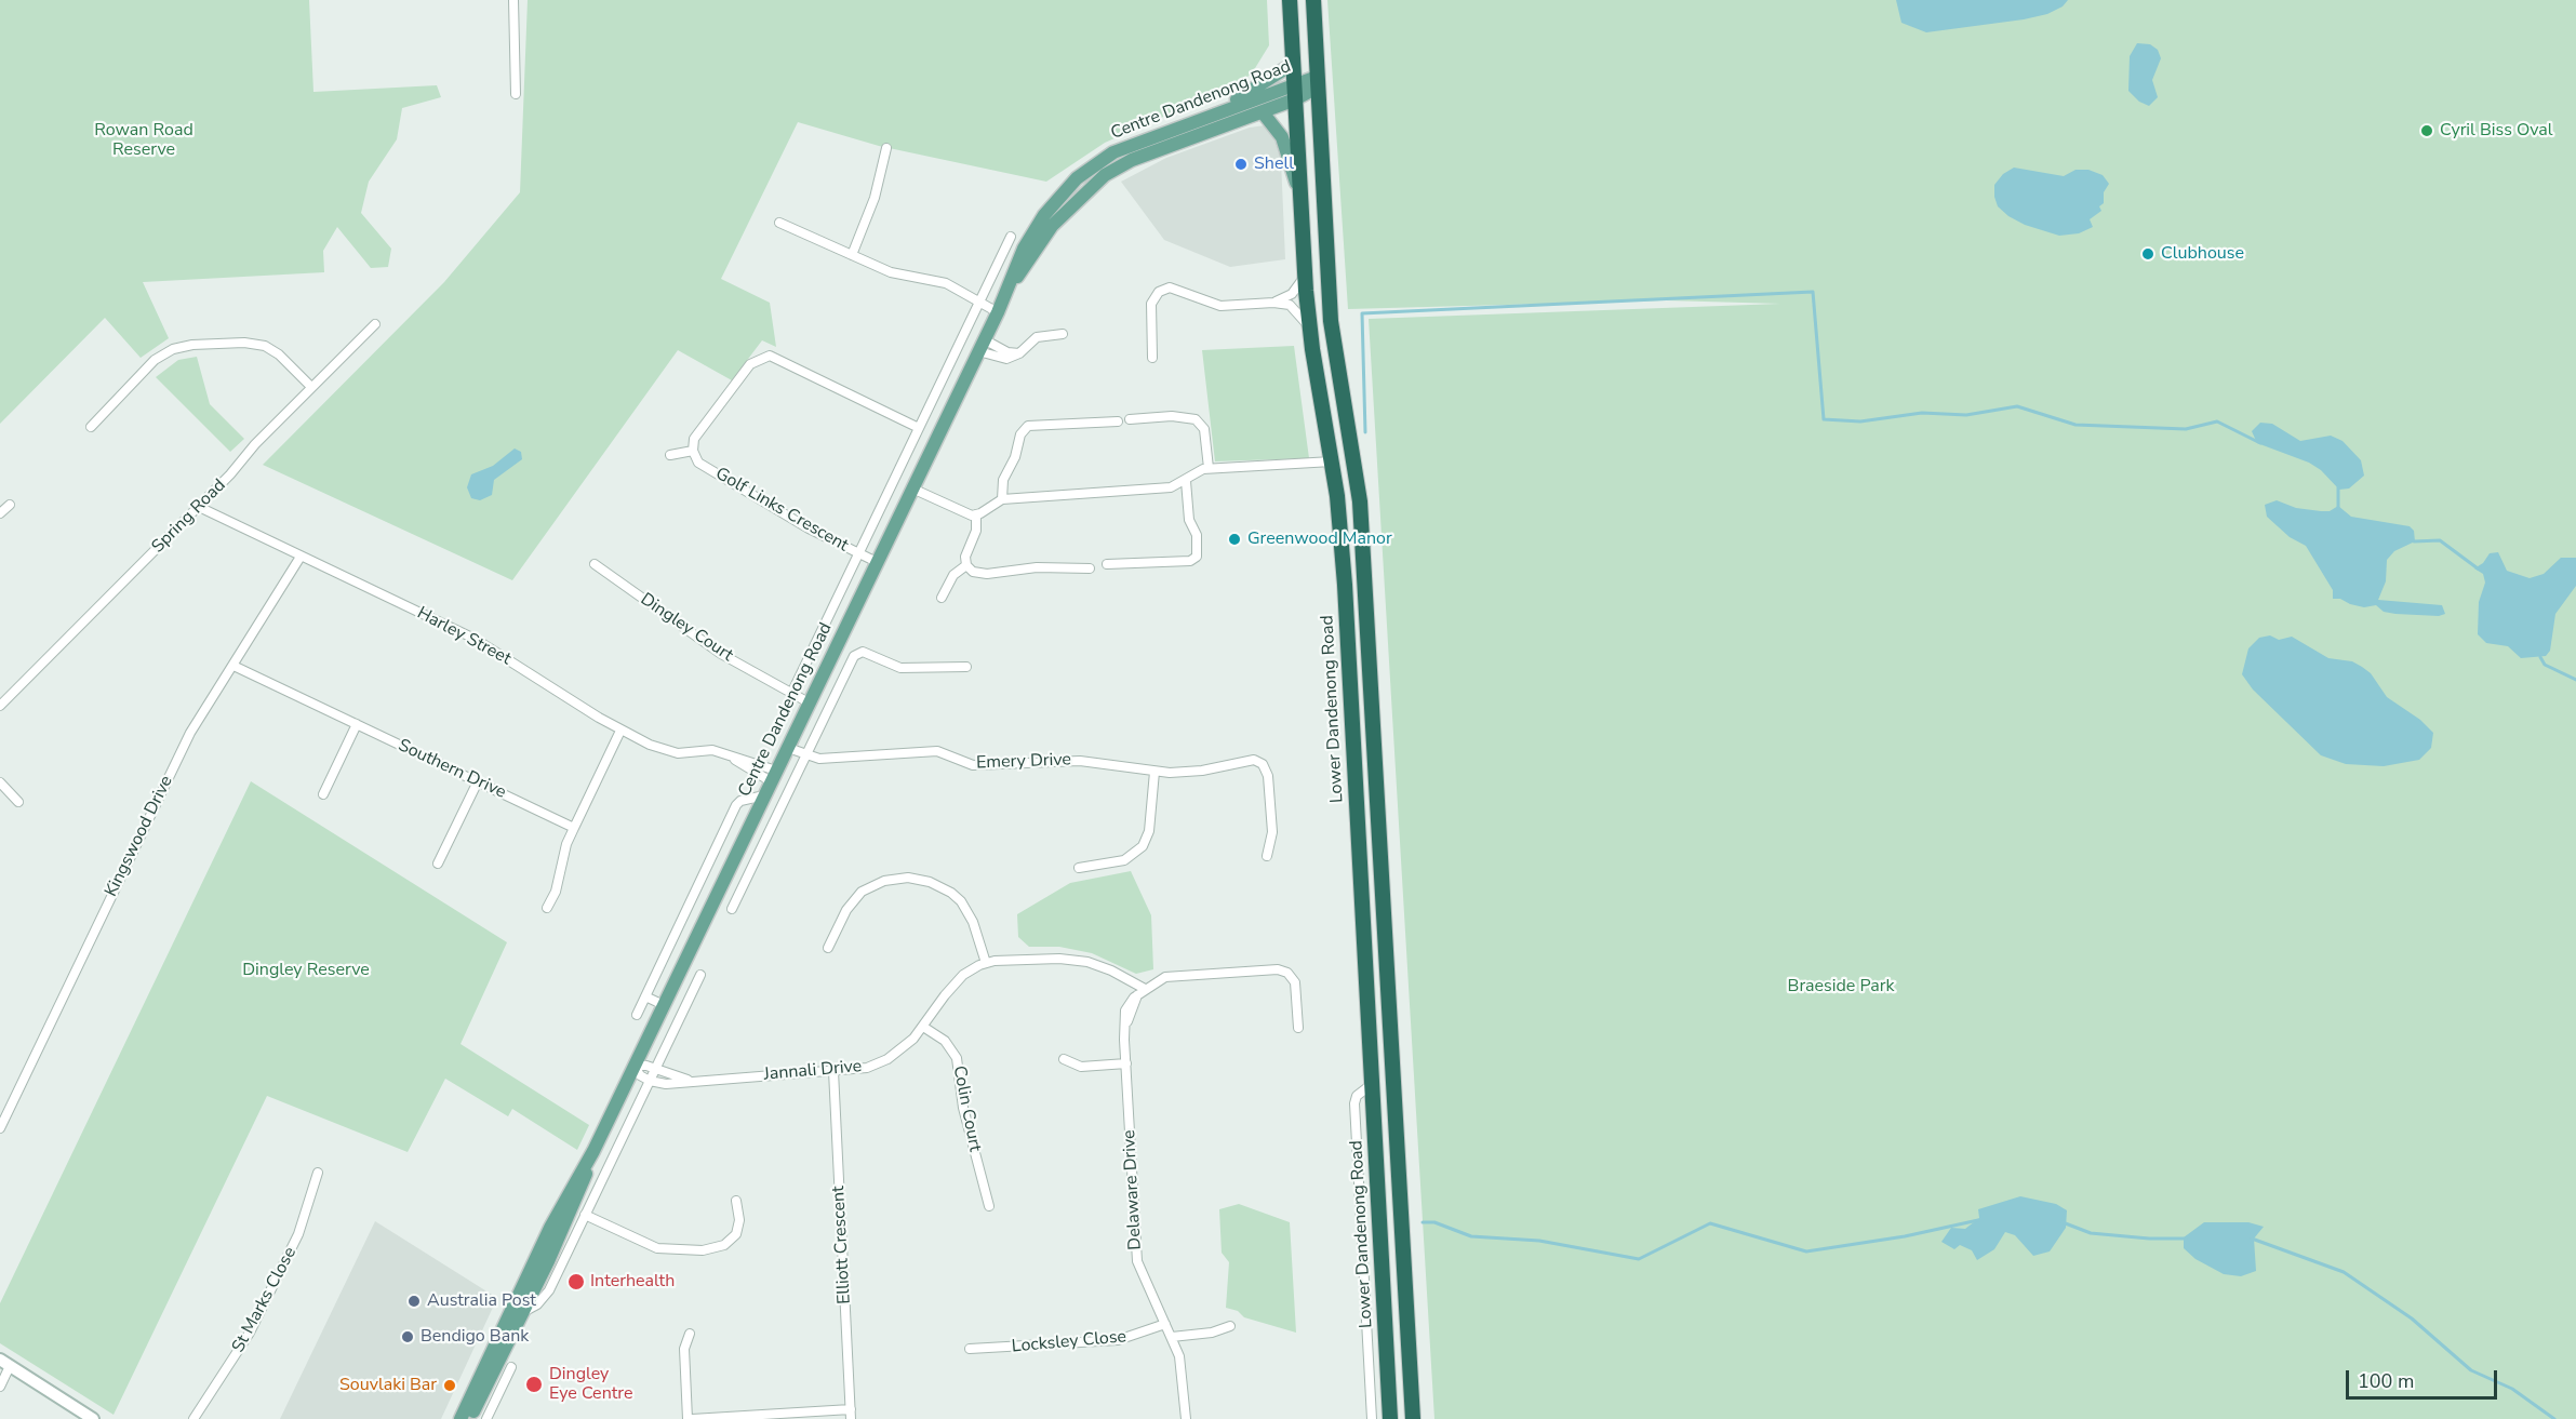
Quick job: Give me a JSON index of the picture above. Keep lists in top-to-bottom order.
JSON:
{
  "streets": {
    "highway": ["Lower Dandenong Road"],
    "main road": ["Centre Dandenong Road"],
    "street": [
      "Golf Links Crescent",
      "Spring Road",
      "Dingley Court",
      "Harley Street",
      "Emery Drive",
      "Southern Drive",
      "Kingswood Drive",
      "Jannali Drive",
      "Colin Court",
      "Delaware Drive",
      "Elliott Crescent",
      "St Marks Close",
      "Locksley Close"
    ]
  },
  "crossings": [
    ["Centre Dandenong Road", "Golf Links Crescent"],
    ["Centre Dandenong Road", "Dingley Court"],
    ["Centre Dandenong Road", "Harley Street"],
    ["Centre Dandenong Road", "Lower Dandenong Road"],
    ["Centre Dandenong Road", "Emery Drive"],
    ["Centre Dandenong Road", "Jannali Drive"],
    ["Spring Road", "Harley Street"],
    ["Harley Street", "Kingswood Drive"],
    ["Southern Drive", "Kingswood Drive"],
    ["Jannali Drive", "Colin Court"],
    ["Jannali Drive", "Delaware Drive"],
    ["Jannali Drive", "Elliott Crescent"],
    ["Delaware Drive", "Locksley Close"]
  ],
  "parks": ["Rowan Road Reserve", "Dingley Reserve", "Braeside Park"],
  "places": [
    "Cyril Biss Oval",
    "Shell",
    "Clubhouse",
    "Greenwood Manor",
    "Interhealth",
    "Australia Post",
    "Bendigo Bank",
    "Dingley Eye Centre",
    "Souvlaki Bar"
  ],
  "scale_bar": "100 m"
}
